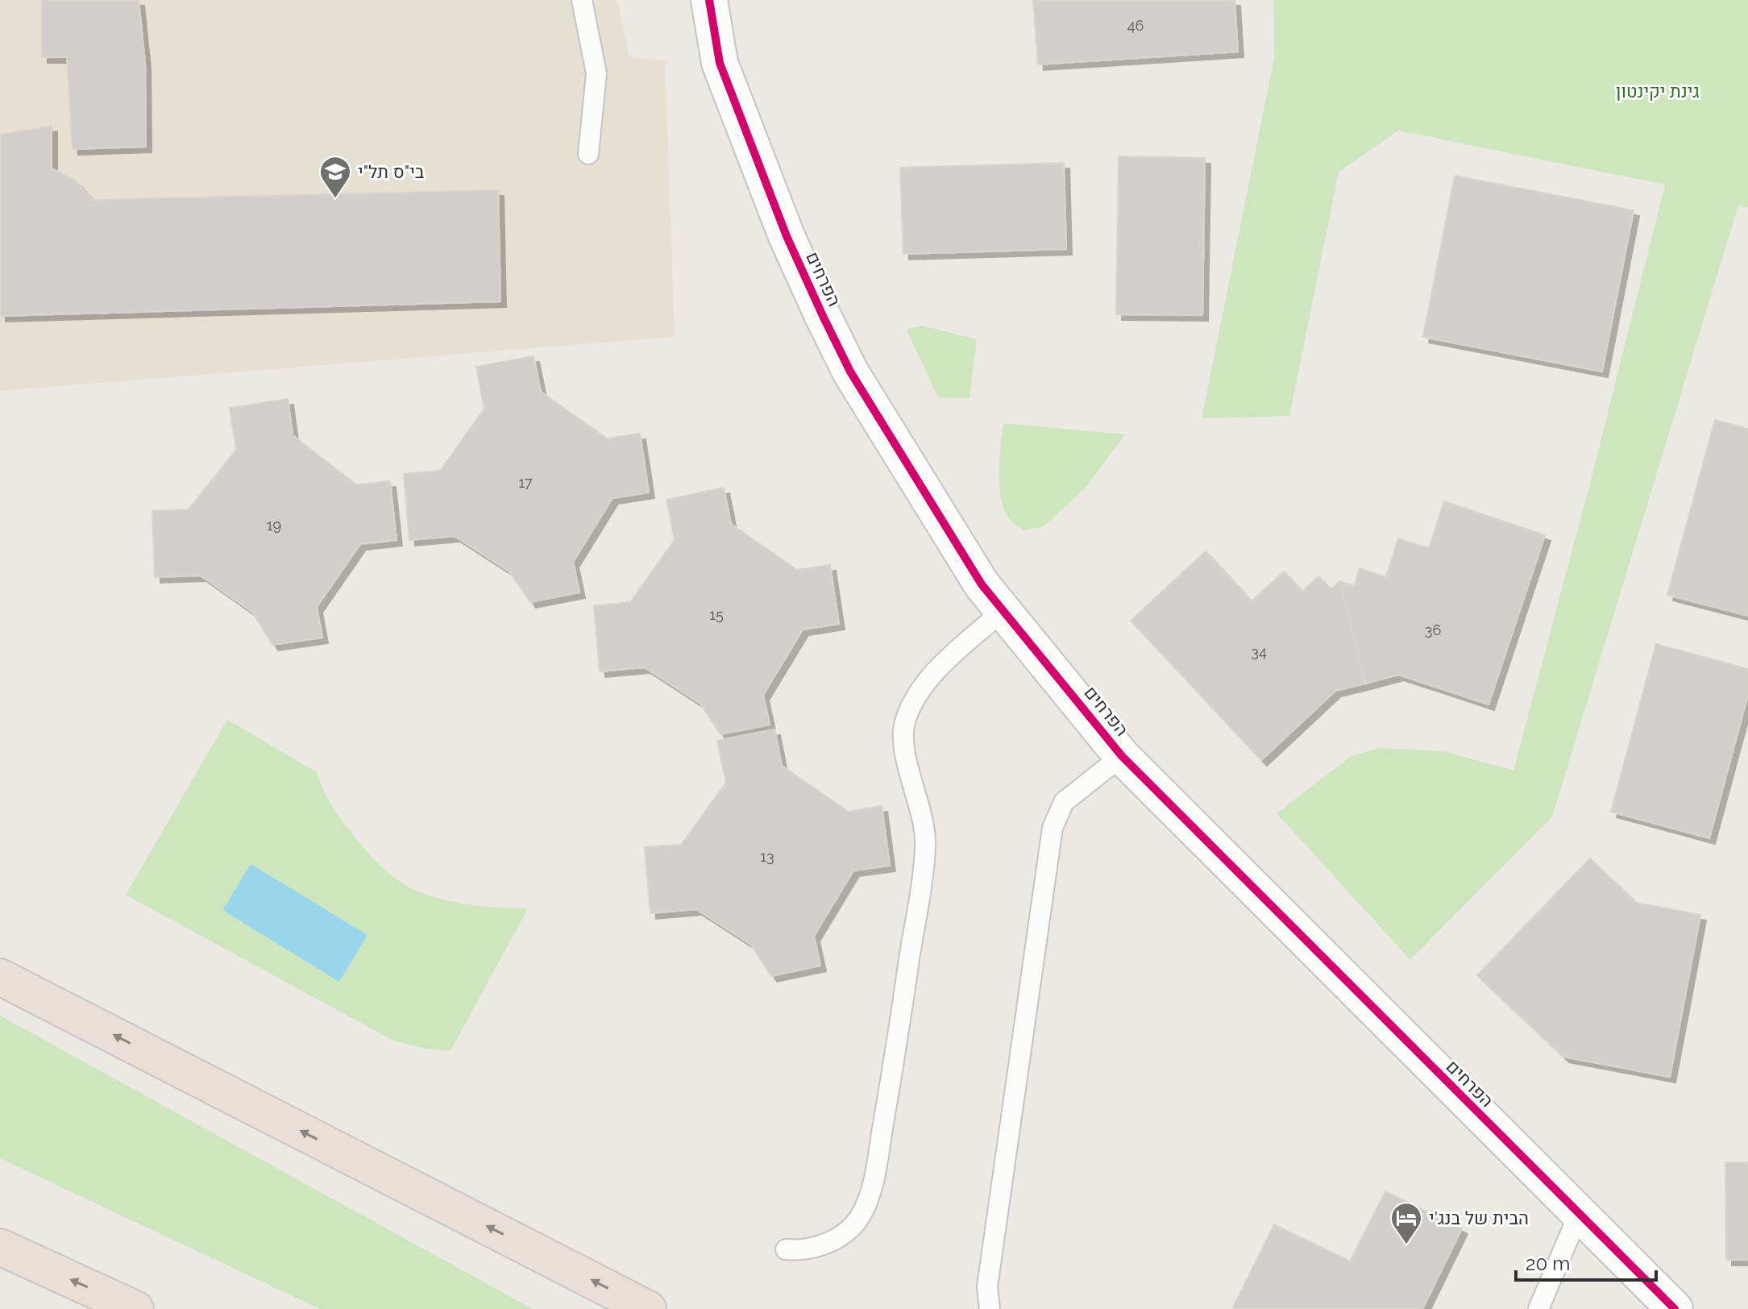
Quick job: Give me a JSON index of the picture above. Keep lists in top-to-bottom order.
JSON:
{
  "streets": {
    "street": ["הפרחים"]
  },
  "parks": ["גינת יקינטון"],
  "places": {
    "school or university": ["בי\"ס תל\"י"],
    "hotel": ["הבית של בנג'י"]
  },
  "house_numbers": [
    "46",
    "17",
    "19",
    "15",
    "36",
    "34",
    "13"
  ],
  "scale_bar": "20 m"
}
